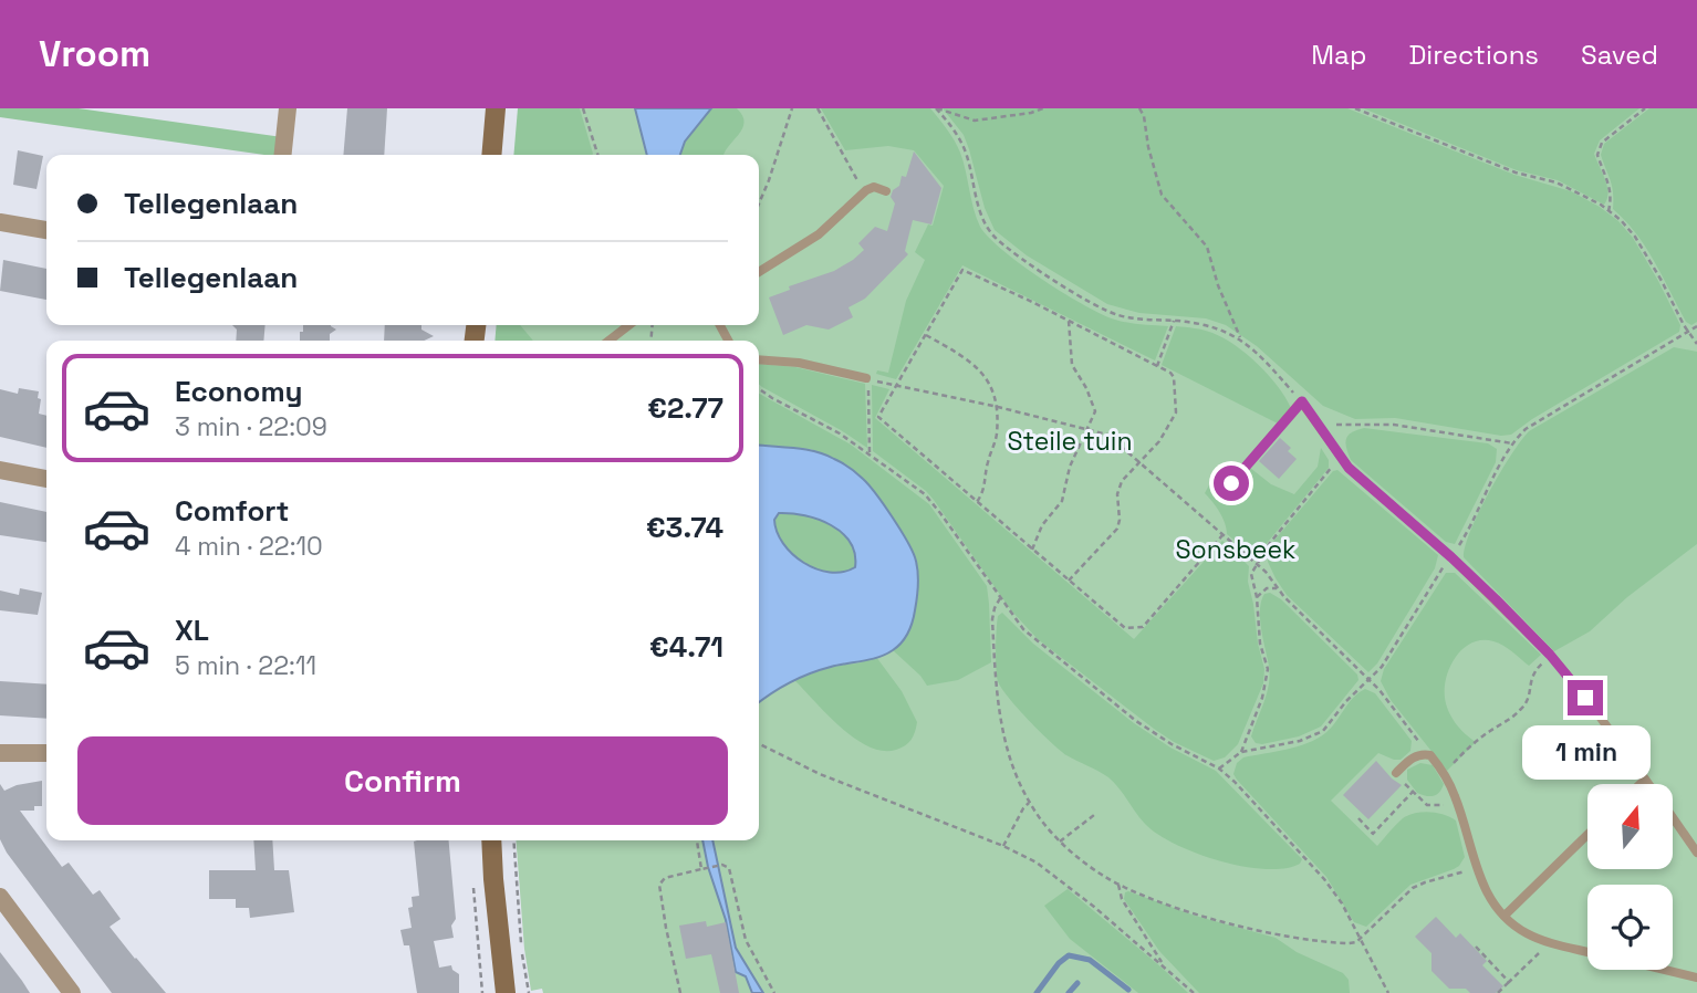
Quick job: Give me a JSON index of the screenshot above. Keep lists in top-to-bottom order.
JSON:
{
  "parks": ["Steile tuin", "Sonsbeek"],
  "north": "top",
  "page": {
    "header": "Vroom",
    "nav": ["Map", "Directions", "Saved"],
    "banner": ["Tellegenlaan", "Tellegenlaan"],
    "list": [
      {
        "name": "Economy",
        "note": "3 min · 22:09",
        "value": "€2.77"
      },
      {
        "name": "Comfort",
        "note": "4 min · 22:10",
        "value": "€3.74"
      },
      {
        "name": "XL",
        "note": "5 min · 22:11",
        "value": "€4.71"
      }
    ],
    "buttons": "Confirm",
    "bubble": "1 min"
  }
}
